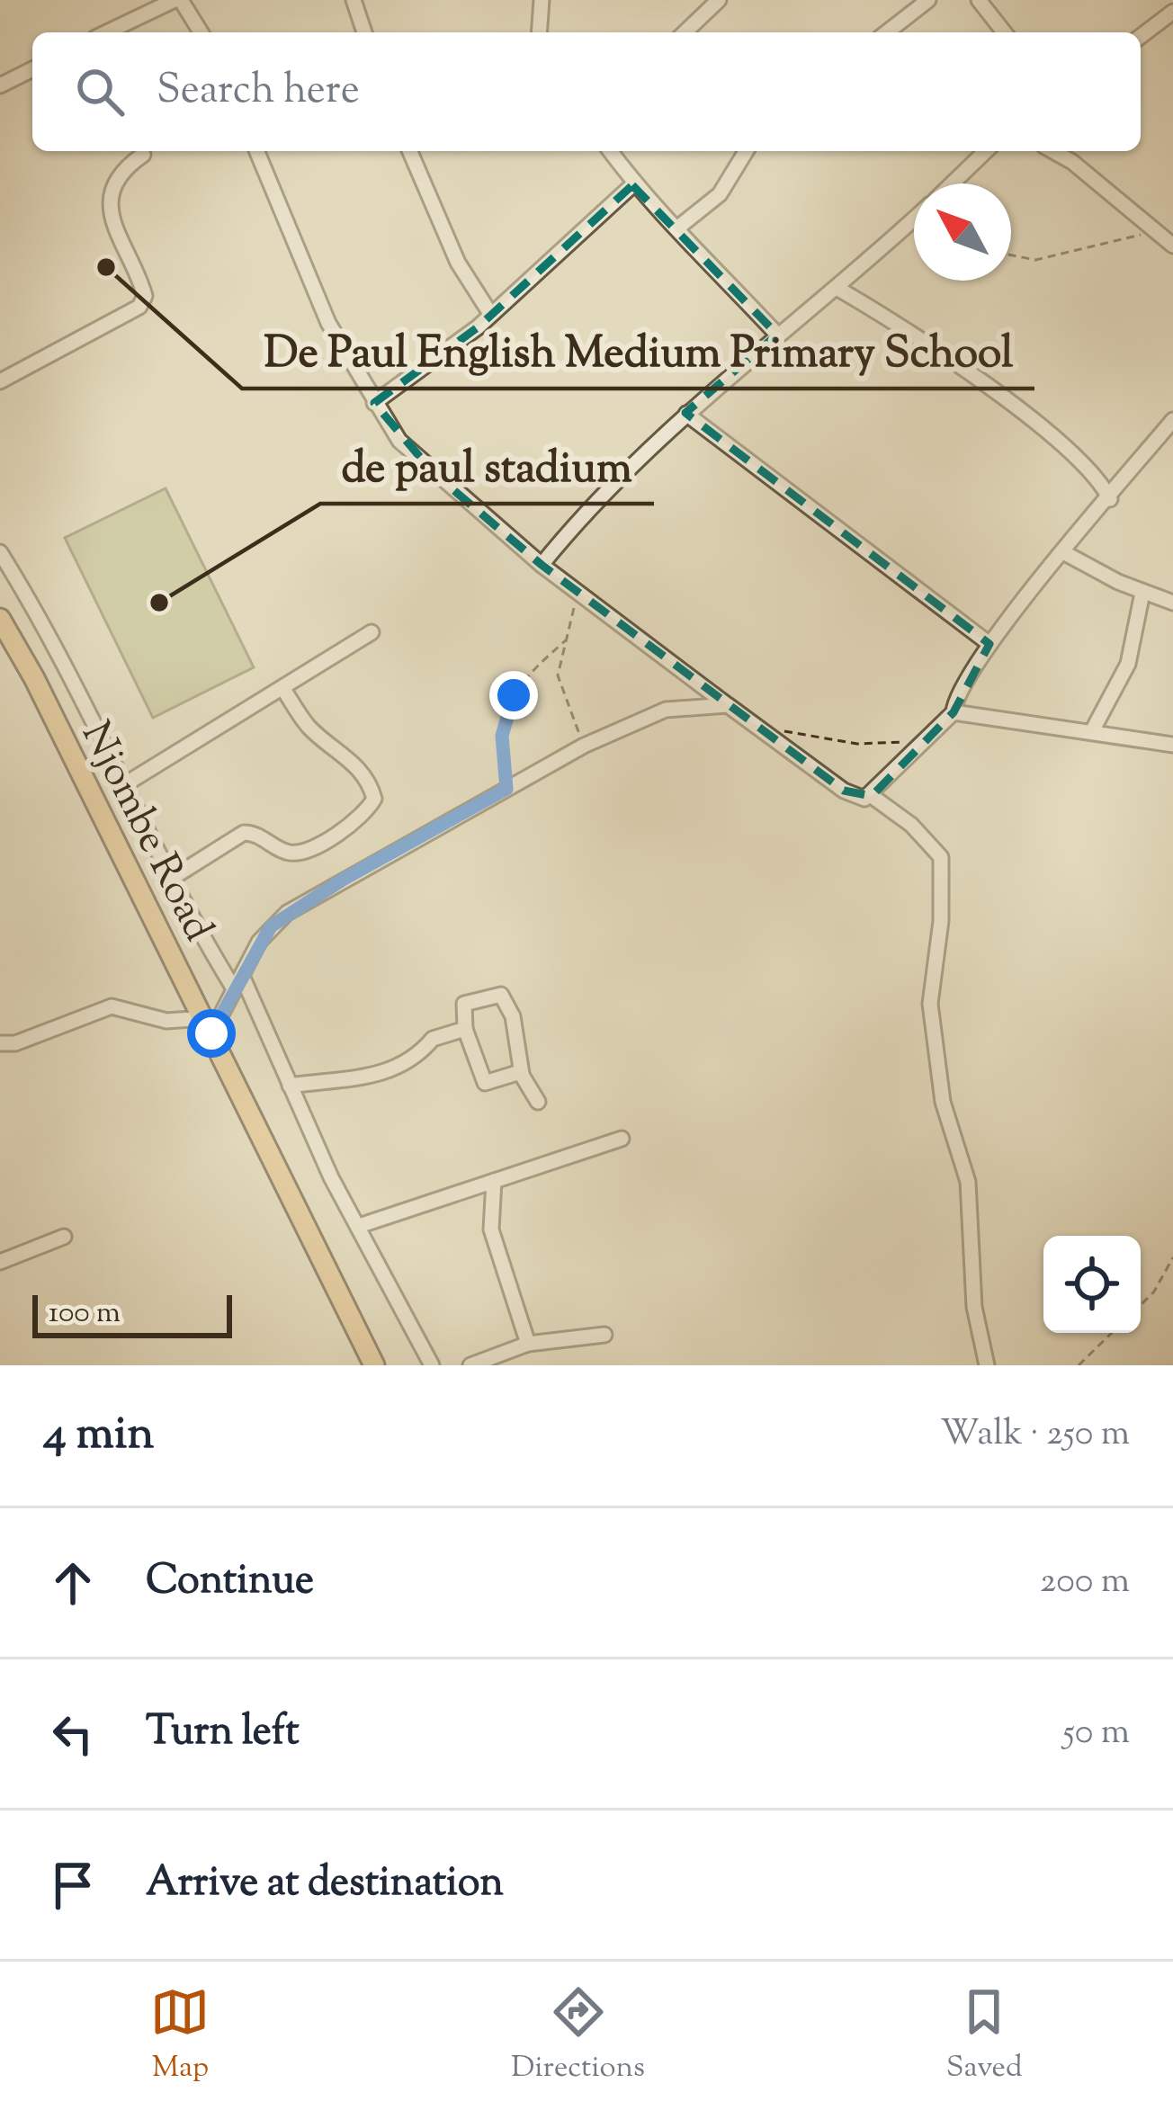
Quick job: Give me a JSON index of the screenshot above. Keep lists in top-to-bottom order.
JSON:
{
  "streets": {
    "highway": ["Njombe Road"]
  },
  "places": ["De Paul English Medium Primary School", "de paul stadium"],
  "scale_bar": "100 m",
  "north": "top left",
  "page": {
    "search": "Search here",
    "scale": "100 m",
    "heading": ["4 min", "Walk · 250 m"],
    "list": [
      ["Continue", "200 m"],
      ["Turn left", "50 m"],
      "Arrive at destination"
    ],
    "nav": ["Map", "Directions", "Saved"]
  }
}
